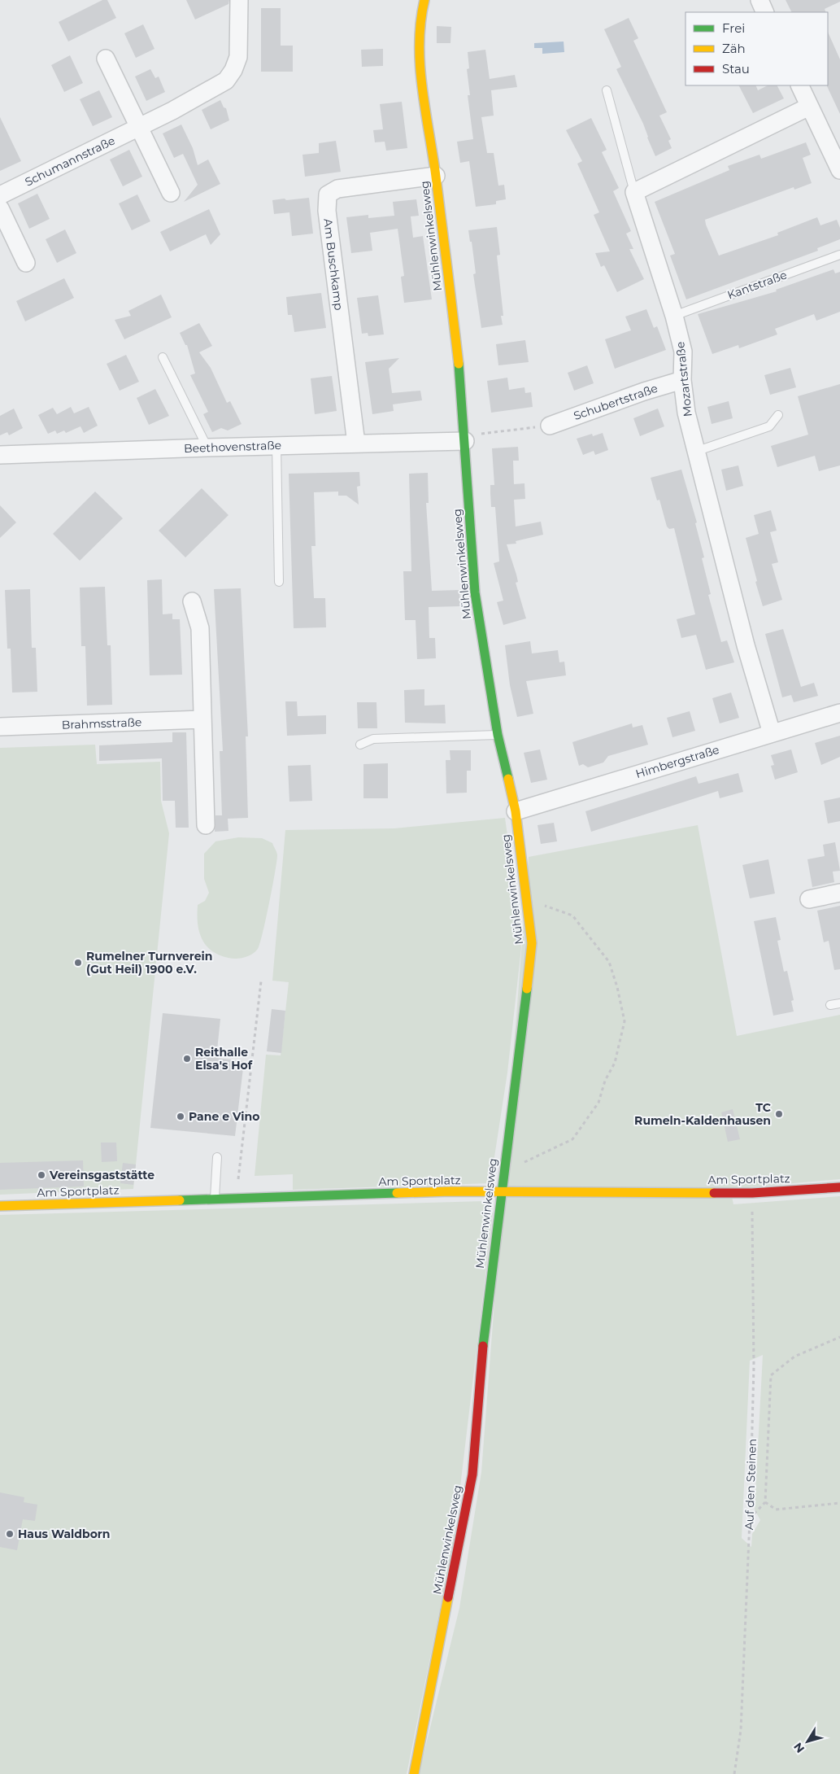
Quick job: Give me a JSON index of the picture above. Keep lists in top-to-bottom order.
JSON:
{
  "streets": {
    "street": [
      "Schumannstraße",
      "Mühlenwinkelsweg",
      "Am Buschkamp",
      "Mozartstraße",
      "Schubertstraße",
      "Beethovenstraße",
      "Brahmsstraße",
      "Himbergstraße",
      "Am Sportplatz"
    ],
    "lane": ["Kantstraße"],
    "path": ["Auf den Steinen"]
  },
  "crossings": [
    ["Mühlenwinkelsweg", "Am Buschkamp"],
    ["Mühlenwinkelsweg", "Beethovenstraße"],
    ["Mühlenwinkelsweg", "Himbergstraße"],
    ["Mühlenwinkelsweg", "Am Sportplatz"],
    ["Am Buschkamp", "Beethovenstraße"],
    ["Kantstraße", "Mozartstraße"],
    ["Mozartstraße", "Schubertstraße"],
    ["Mozartstraße", "Himbergstraße"],
    ["Am Sportplatz", "Auf den Steinen"]
  ],
  "places": [
    "Rumelner Turnverein (Gut Heil) 1900 e.V.",
    "Reithalle Elsa's Hof",
    "TC Rumeln-Kaldenhausen",
    "Pane e Vino",
    "Vereinsgaststätte",
    "Haus Waldborn"
  ],
  "legend": ["Frei", "Zäh", "Stau"],
  "north": "bottom left"
}
